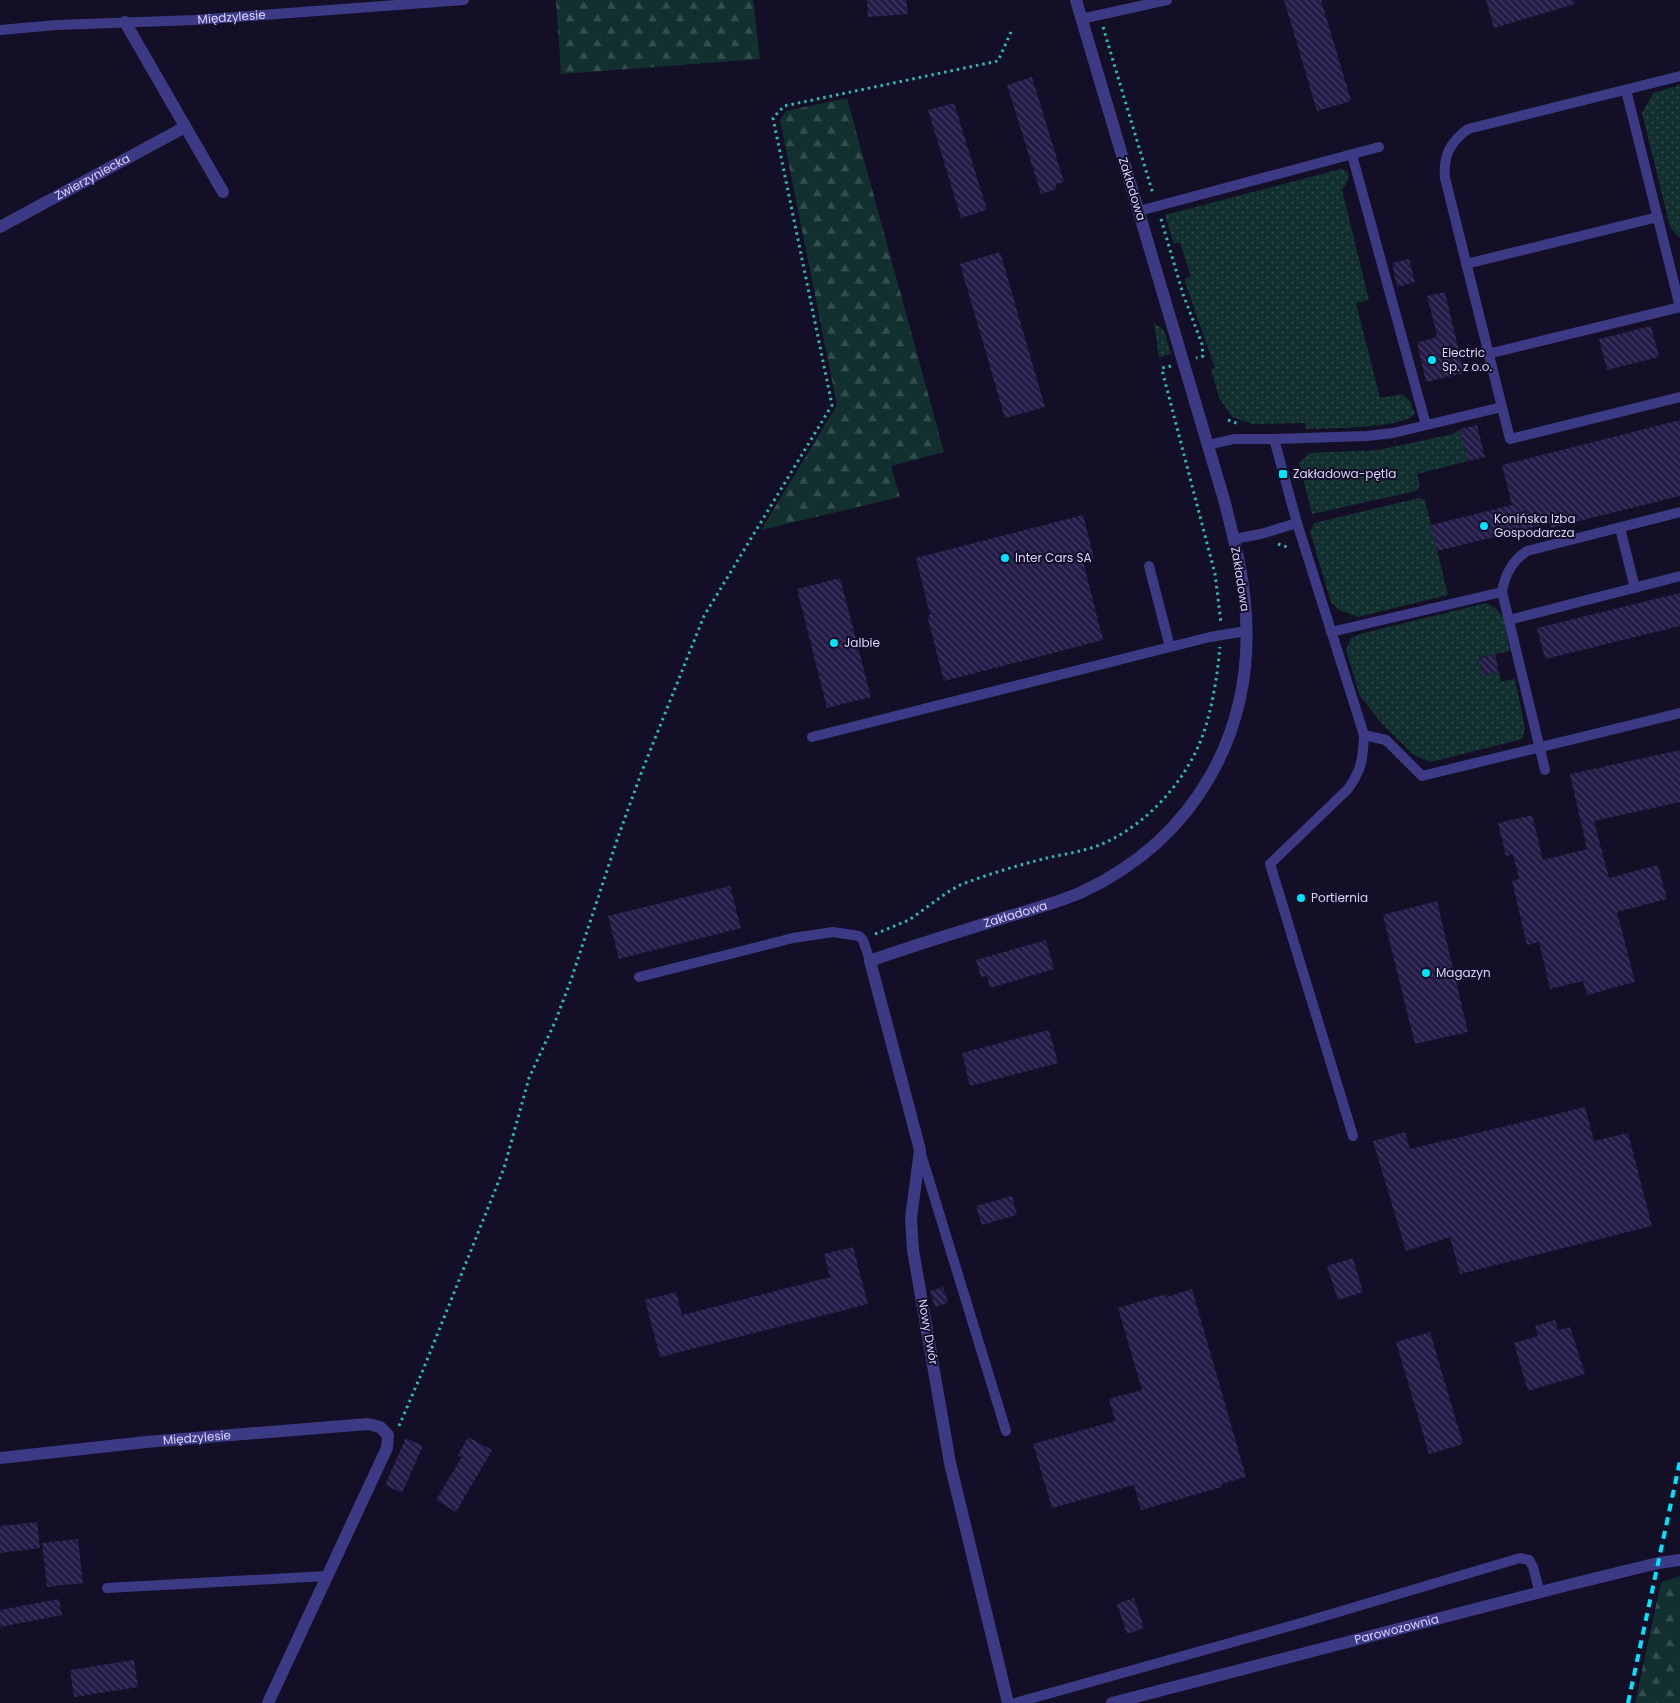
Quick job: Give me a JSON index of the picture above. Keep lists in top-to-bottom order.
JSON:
{
  "streets": {
    "street": [
      "Międzylesie",
      "Zwierzyniecka",
      "Zakładowa",
      "Nowy Dwór",
      "Parowozownia"
    ]
  },
  "crossings": [
    ["Zakładowa", "Nowy Dwór"]
  ],
  "places": {
    "other": [
      "Electric Sp. z o.o.",
      "Konińska Izba Gospodarcza",
      "Inter Cars SA",
      "Jalbie",
      "Portiernia",
      "Magazyn"
    ],
    "transit": ["Zakładowa-pętla"]
  }
}
